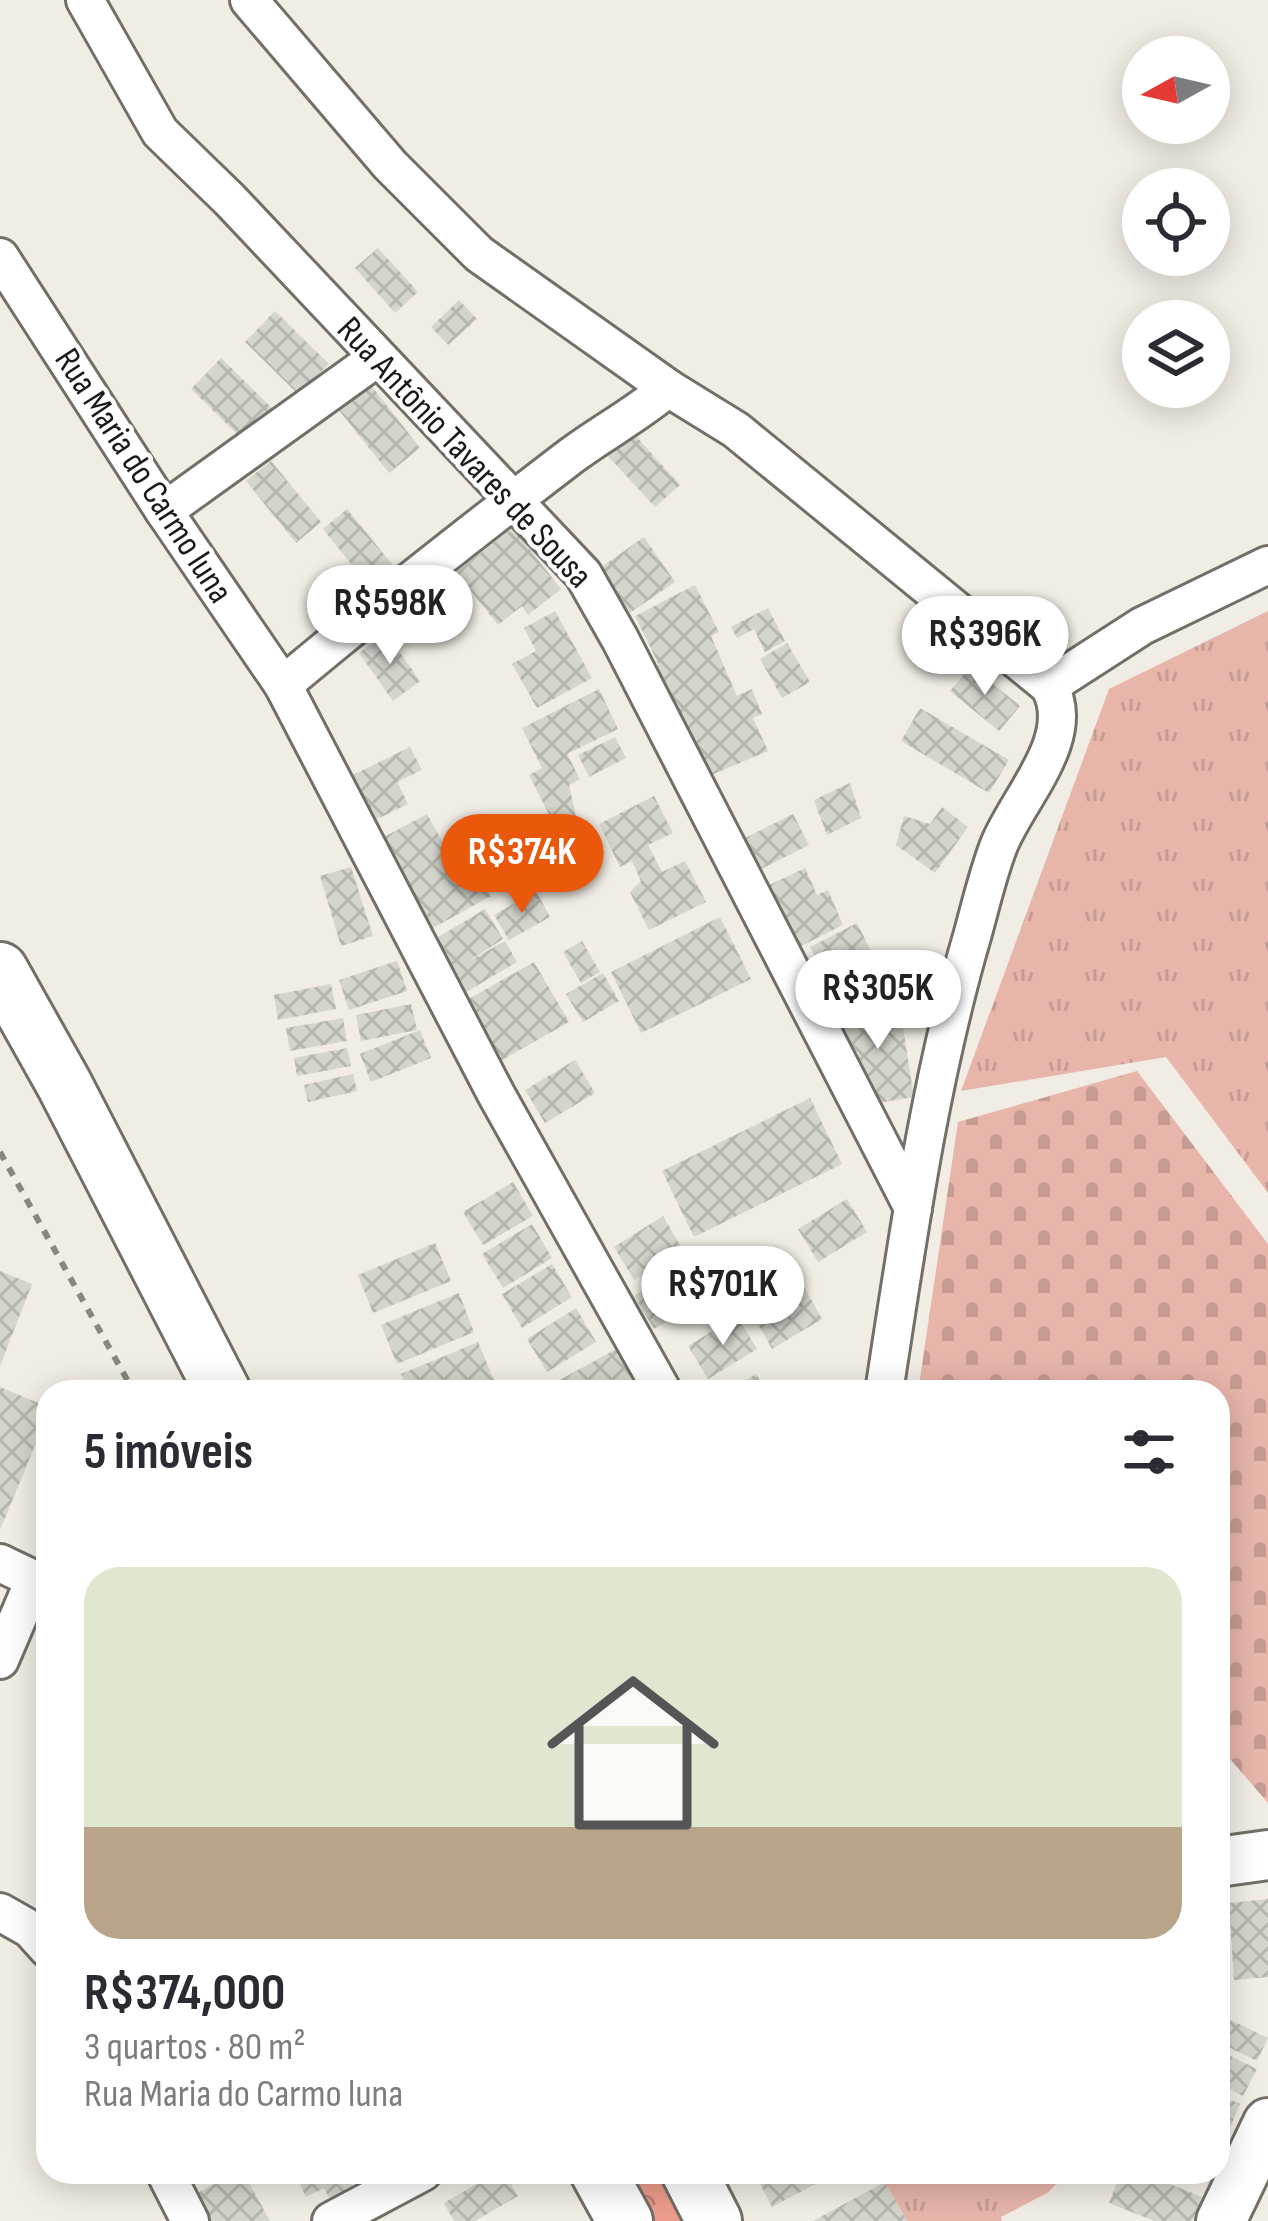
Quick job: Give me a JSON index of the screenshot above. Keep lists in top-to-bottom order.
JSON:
{
  "streets": {
    "street": ["Rua Antônio Tavares de Sousa", "Rua Maria do Carmo luna"]
  },
  "north": "left",
  "page": {
    "price": [
      "R$598K",
      "R$396K",
      "R$374K",
      "R$305K",
      "R$701K"
    ],
    "heading": "5 imóveis",
    "list": [
      {
        "name": "R$374,000",
        "note": "3 quartos · 80 m² · Rua Maria do Carmo luna"
      }
    ]
  }
}
